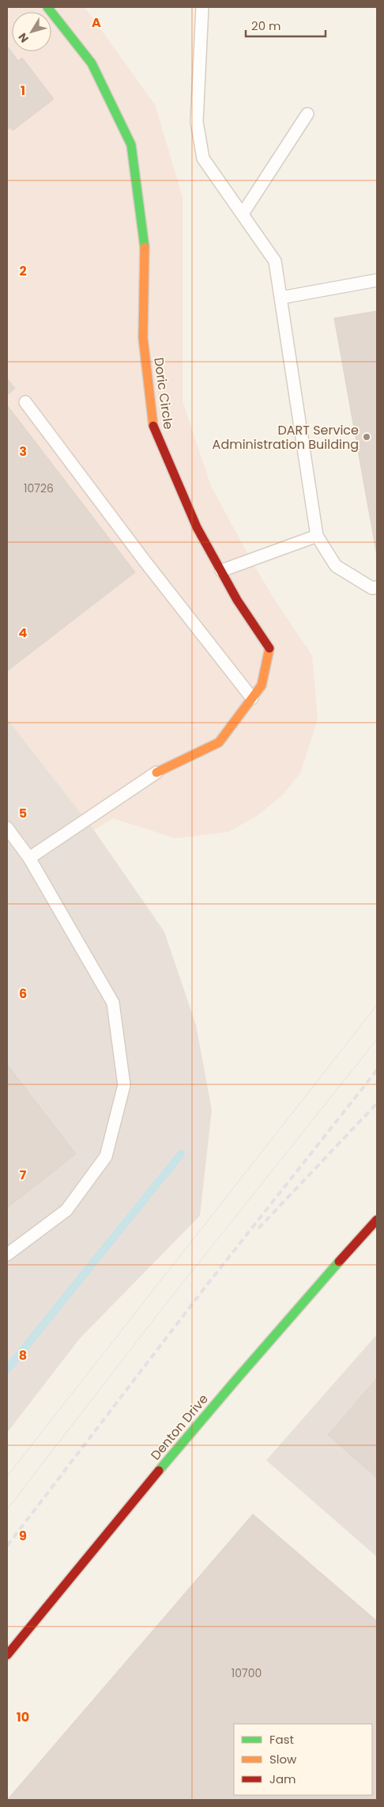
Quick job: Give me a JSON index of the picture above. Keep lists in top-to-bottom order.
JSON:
{
  "streets": {
    "street": ["Doric Circle", "Denton Drive"]
  },
  "places": ["DART Service Administration Building"],
  "house_numbers": ["10726", "10700"],
  "legend": ["Fast", "Slow", "Jam"],
  "scale_bar": "20 m",
  "north": "bottom left",
  "grid": {
    "columns": ["A"],
    "rows": [
      "1",
      "2",
      "3",
      "4",
      "5",
      "6",
      "7",
      "8",
      "9",
      "10"
    ]
  }
}
